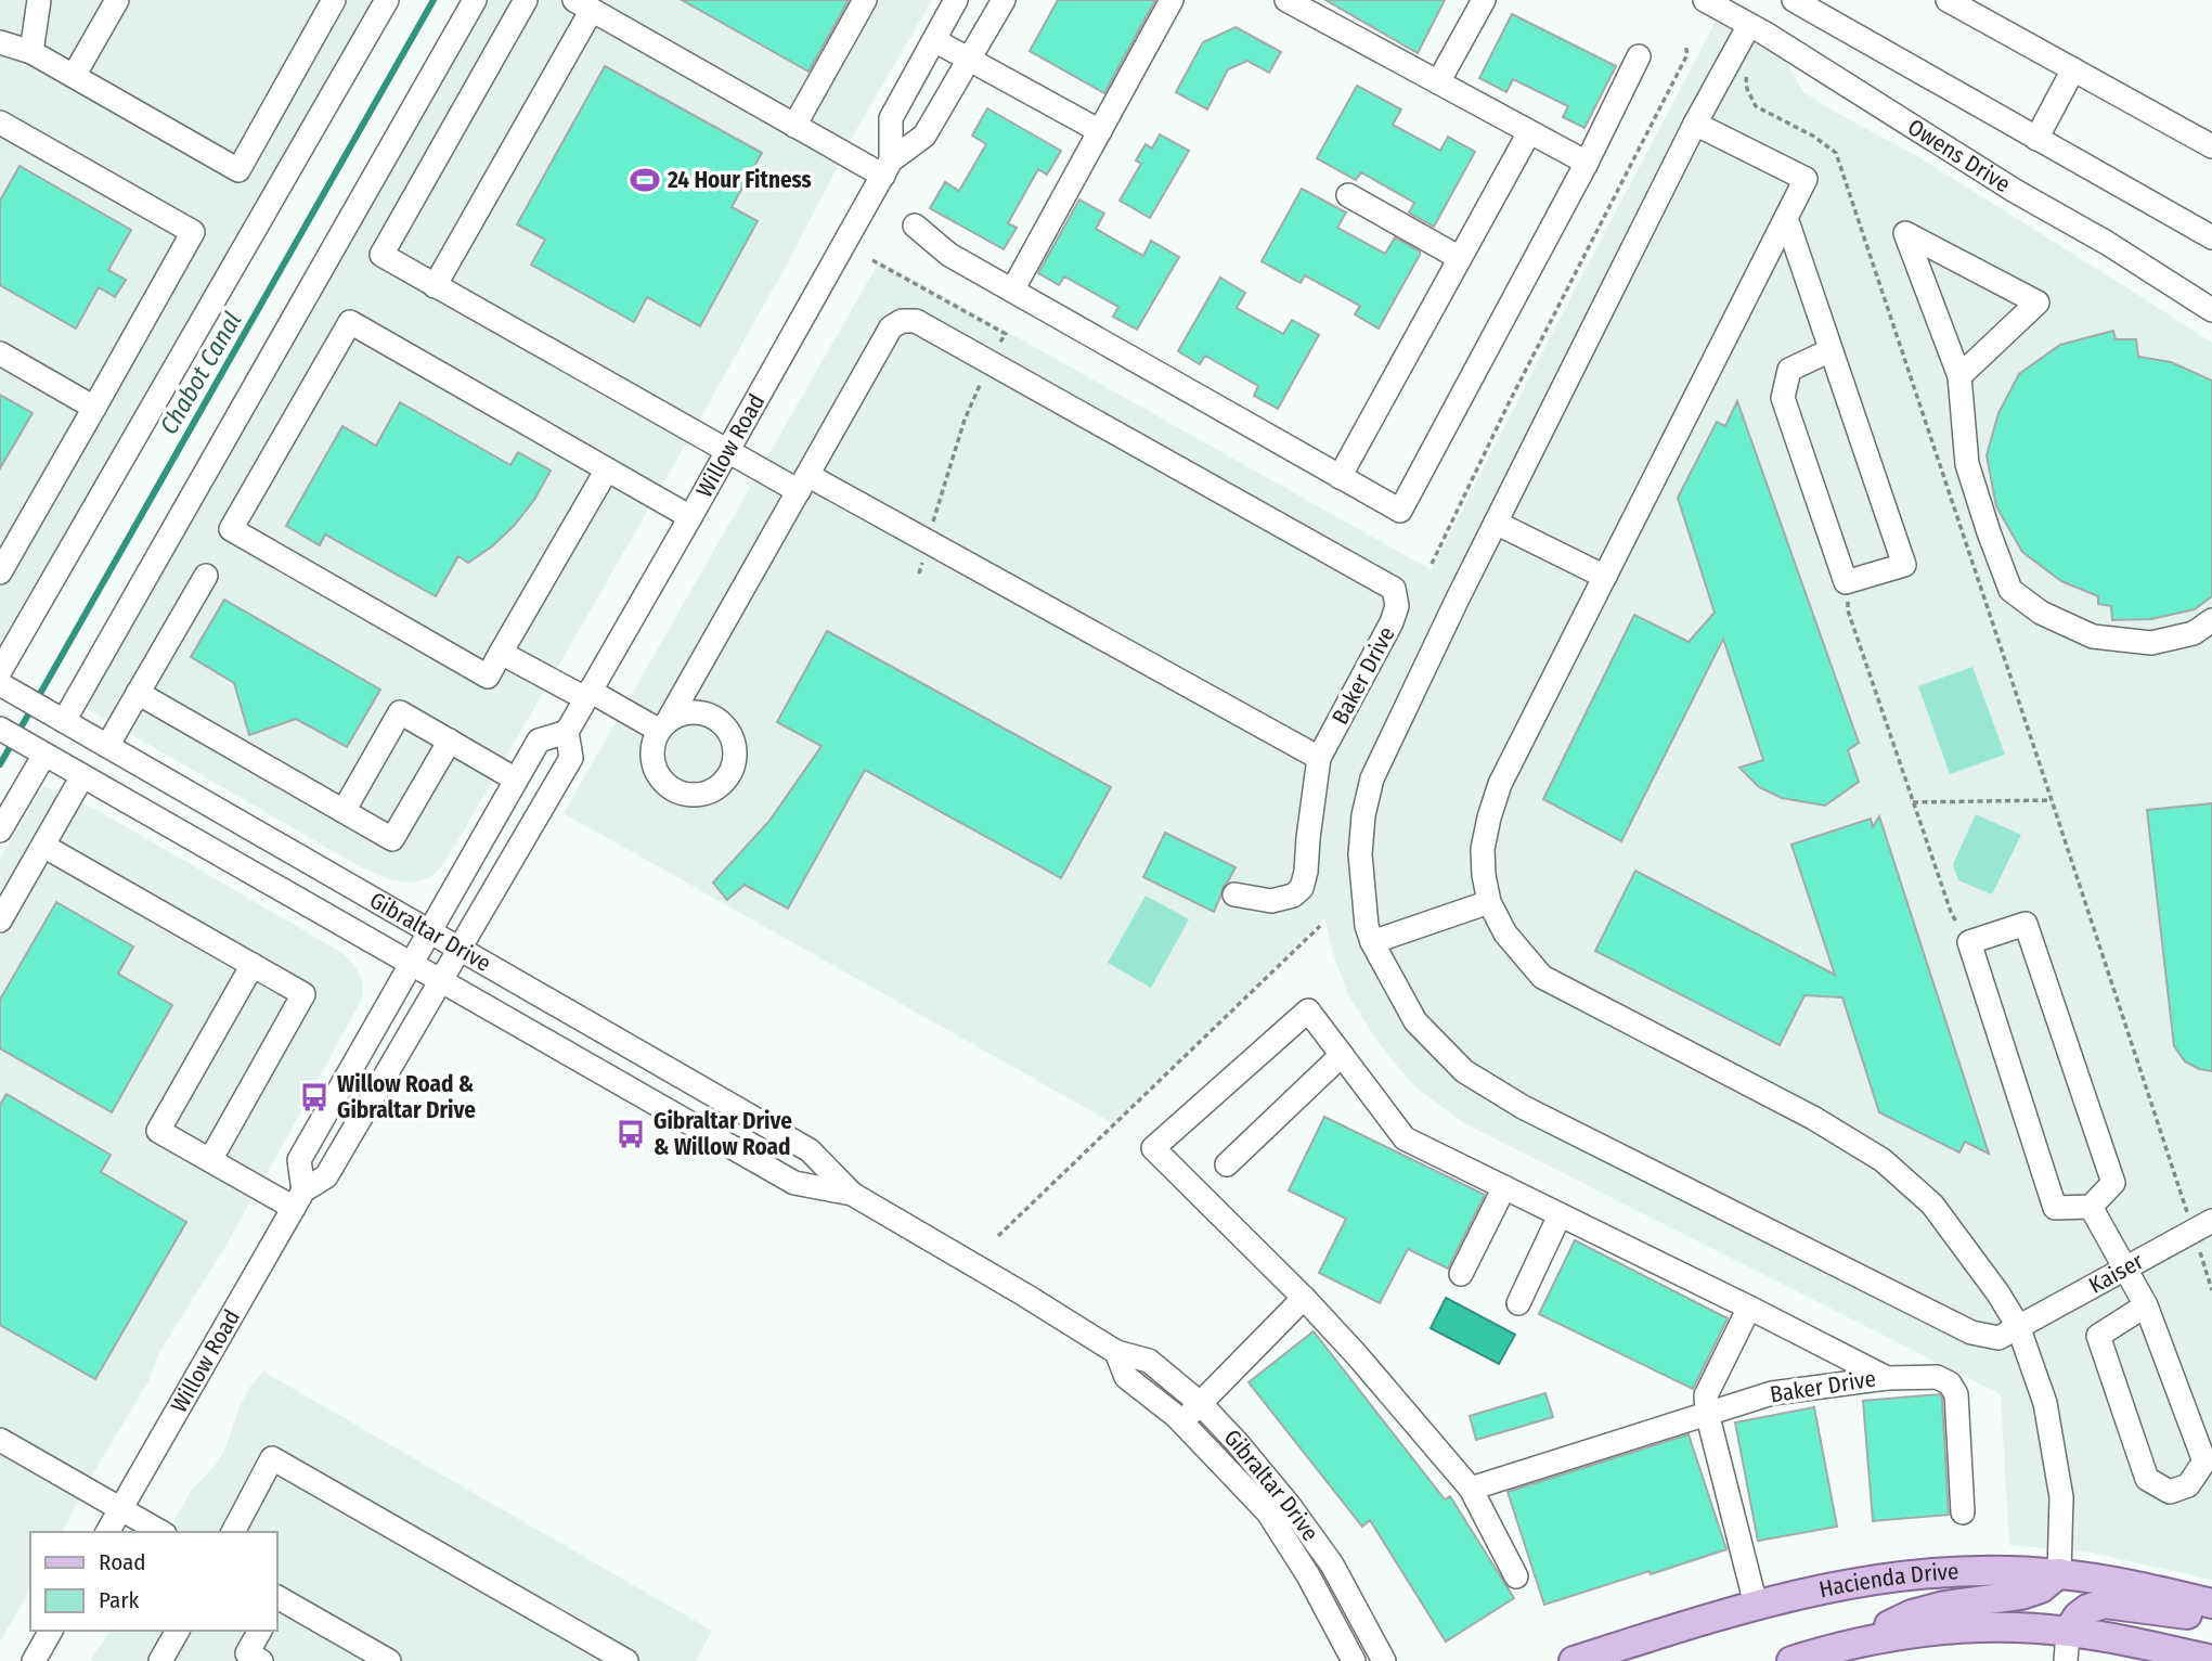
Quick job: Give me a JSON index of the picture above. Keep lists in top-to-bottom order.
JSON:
{
  "streets": {
    "main road": ["Hacienda Drive"],
    "street": [
      "Owens Drive",
      "Willow Road",
      "Baker Drive",
      "Gibraltar Drive",
      "Kaiser"
    ]
  },
  "crossings": [
    ["Owens Drive", "Kaiser"],
    ["Willow Road", "Gibraltar Drive"]
  ],
  "water": ["Chabot Canal"],
  "places": {
    "sports": ["24 Hour Fitness"],
    "bus stop": ["Willow Road & Gibraltar Drive", "Gibraltar Drive & Willow Road"]
  },
  "legend": ["Road", "Park"]
}
